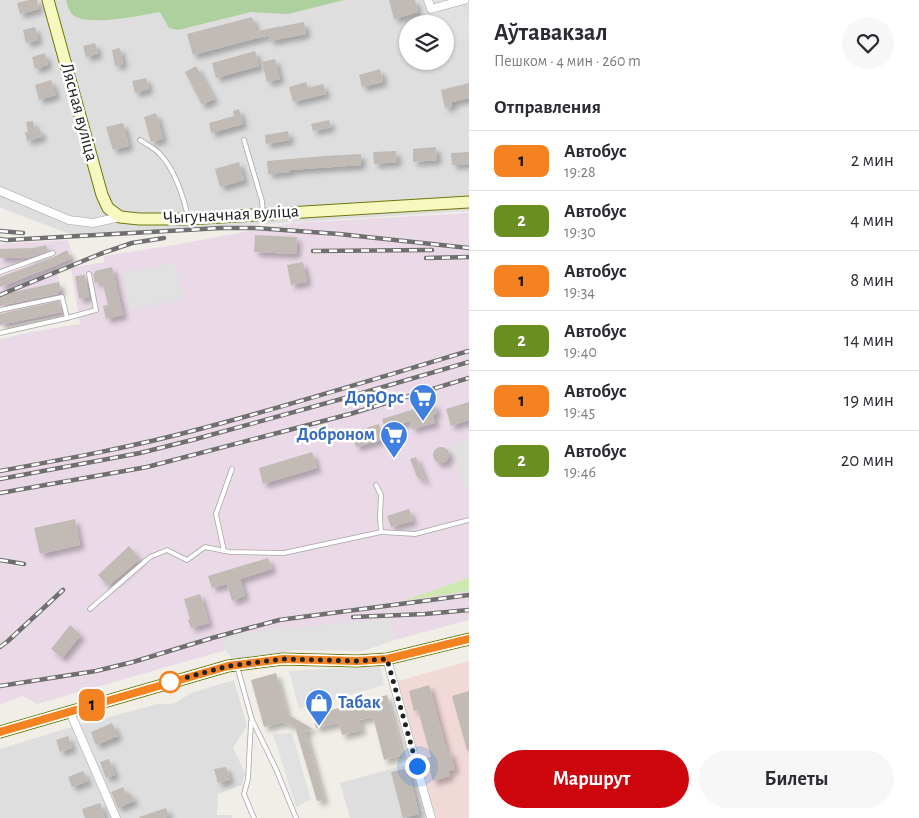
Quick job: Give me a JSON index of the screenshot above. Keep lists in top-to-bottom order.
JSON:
{
  "streets": {
    "main road": ["Лясная вуліца", "Чыгуначная вуліца"]
  },
  "crossings": [
    ["Лясная вуліца", "Чыгуначная вуліца"]
  ],
  "places": {
    "supermarket": ["ДорОрс", "Доброном"],
    "shop": ["Табак"]
  },
  "lines": ["bus line 1"],
  "page": {
    "on_map": "1",
    "heading": [
      ["Аўтавакзал", "Пешком · 4 мин · 260 m"],
      "Отправления"
    ],
    "list": [
      {
        "mark": "1",
        "name": "Автобус",
        "note": "19:28",
        "value": "2 мин"
      },
      {
        "mark": "2",
        "name": "Автобус",
        "note": "19:30",
        "value": "4 мин"
      },
      {
        "mark": "1",
        "name": "Автобус",
        "note": "19:34",
        "value": "8 мин"
      },
      {
        "mark": "2",
        "name": "Автобус",
        "note": "19:40",
        "value": "14 мин"
      },
      {
        "mark": "1",
        "name": "Автобус",
        "note": "19:45",
        "value": "19 мин"
      },
      {
        "mark": "2",
        "name": "Автобус",
        "note": "19:46",
        "value": "20 мин"
      }
    ],
    "buttons": ["Маршрут", "Билеты"]
  }
}
